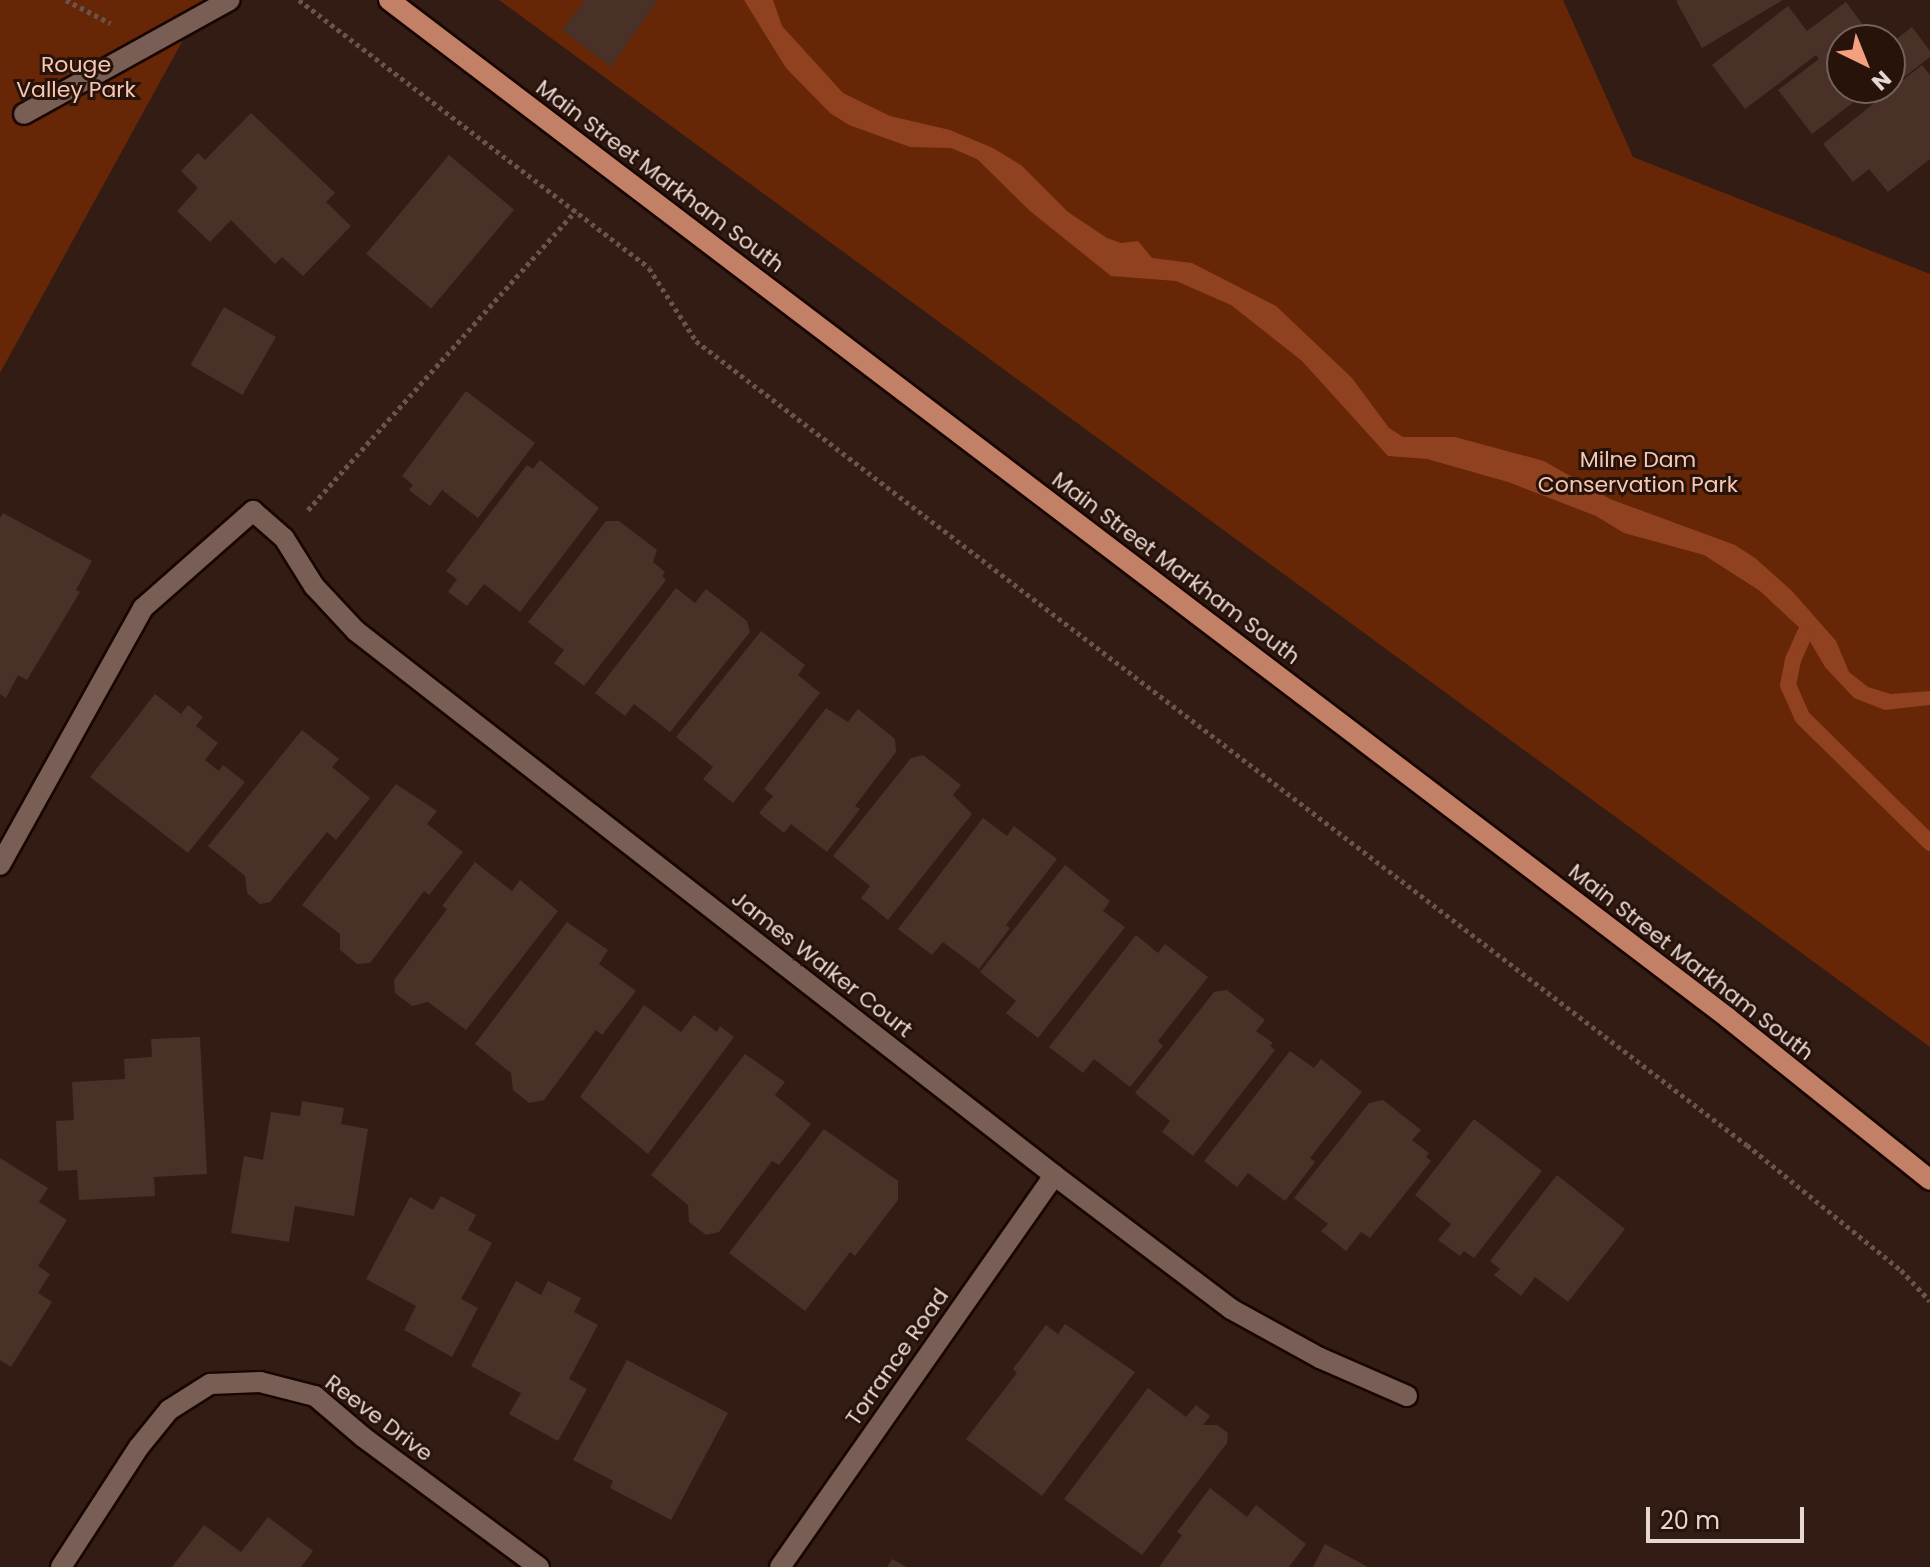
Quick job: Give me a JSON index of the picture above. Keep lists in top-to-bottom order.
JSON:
{
  "streets": {
    "main road": ["Main Street Markham South"],
    "street": ["James Walker Court", "Torrance Road", "Reeve Drive"]
  },
  "crossings": [
    ["James Walker Court", "Torrance Road"]
  ],
  "parks": ["Rouge Valley Park", "Milne Dam Conservation Park"],
  "scale_bar": "20 m",
  "north": "bottom right"
}
